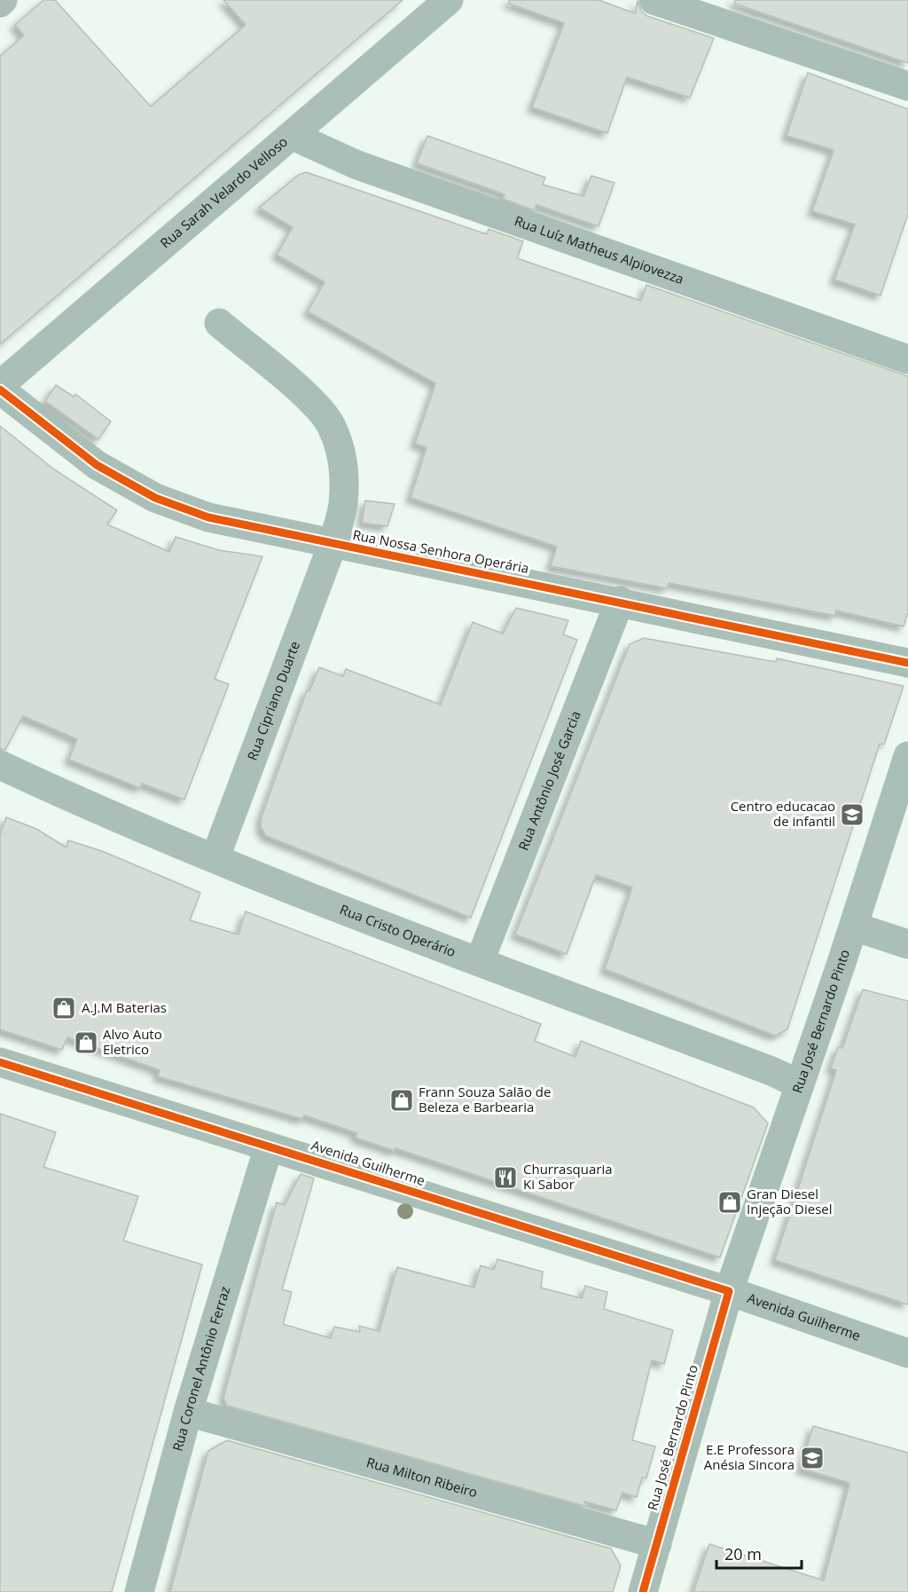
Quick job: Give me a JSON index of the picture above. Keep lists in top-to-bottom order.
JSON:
{
  "streets": {
    "street": [
      "Rua Sarah Velardo Velloso",
      "Rua Luíz Matheus Alpiovezza",
      "Rua Nossa Senhora Operária",
      "Rua Cipriano Duarte",
      "Rua Antônio José Garcia",
      "Rua Cristo Operário",
      "Rua José Bernardo Pinto",
      "Avenida Guilherme",
      "Rua Coronel Antônio Ferraz",
      "Rua Milton Ribeiro"
    ]
  },
  "crossings": [
    ["Rua Sarah Velardo Velloso", "Rua Luíz Matheus Alpiovezza"],
    ["Rua Nossa Senhora Operária", "Rua Cipriano Duarte"],
    ["Rua Nossa Senhora Operária", "Rua Antônio José Garcia"],
    ["Rua Cipriano Duarte", "Rua Cristo Operário"],
    ["Rua Antônio José Garcia", "Rua Cristo Operário"],
    ["Rua Cristo Operário", "Rua José Bernardo Pinto"],
    ["Rua José Bernardo Pinto", "Avenida Guilherme"],
    ["Rua José Bernardo Pinto", "Rua Milton Ribeiro"],
    ["Avenida Guilherme", "Rua Coronel Antônio Ferraz"],
    ["Rua Coronel Antônio Ferraz", "Rua Milton Ribeiro"]
  ],
  "places": {
    "school or university": ["Centro educacao de infantil", "E.E Professora Anésia Sincora"],
    "shop": [
      "A.J.M Baterias",
      "Alvo Auto Eletrico",
      "Frann Souza Salão de Beleza e Barbearia",
      "Gran Diesel Injeção Diesel"
    ],
    "restaurant": ["Churrasquaria Ki Sabor"]
  },
  "scale_bar": "20 m"
}
